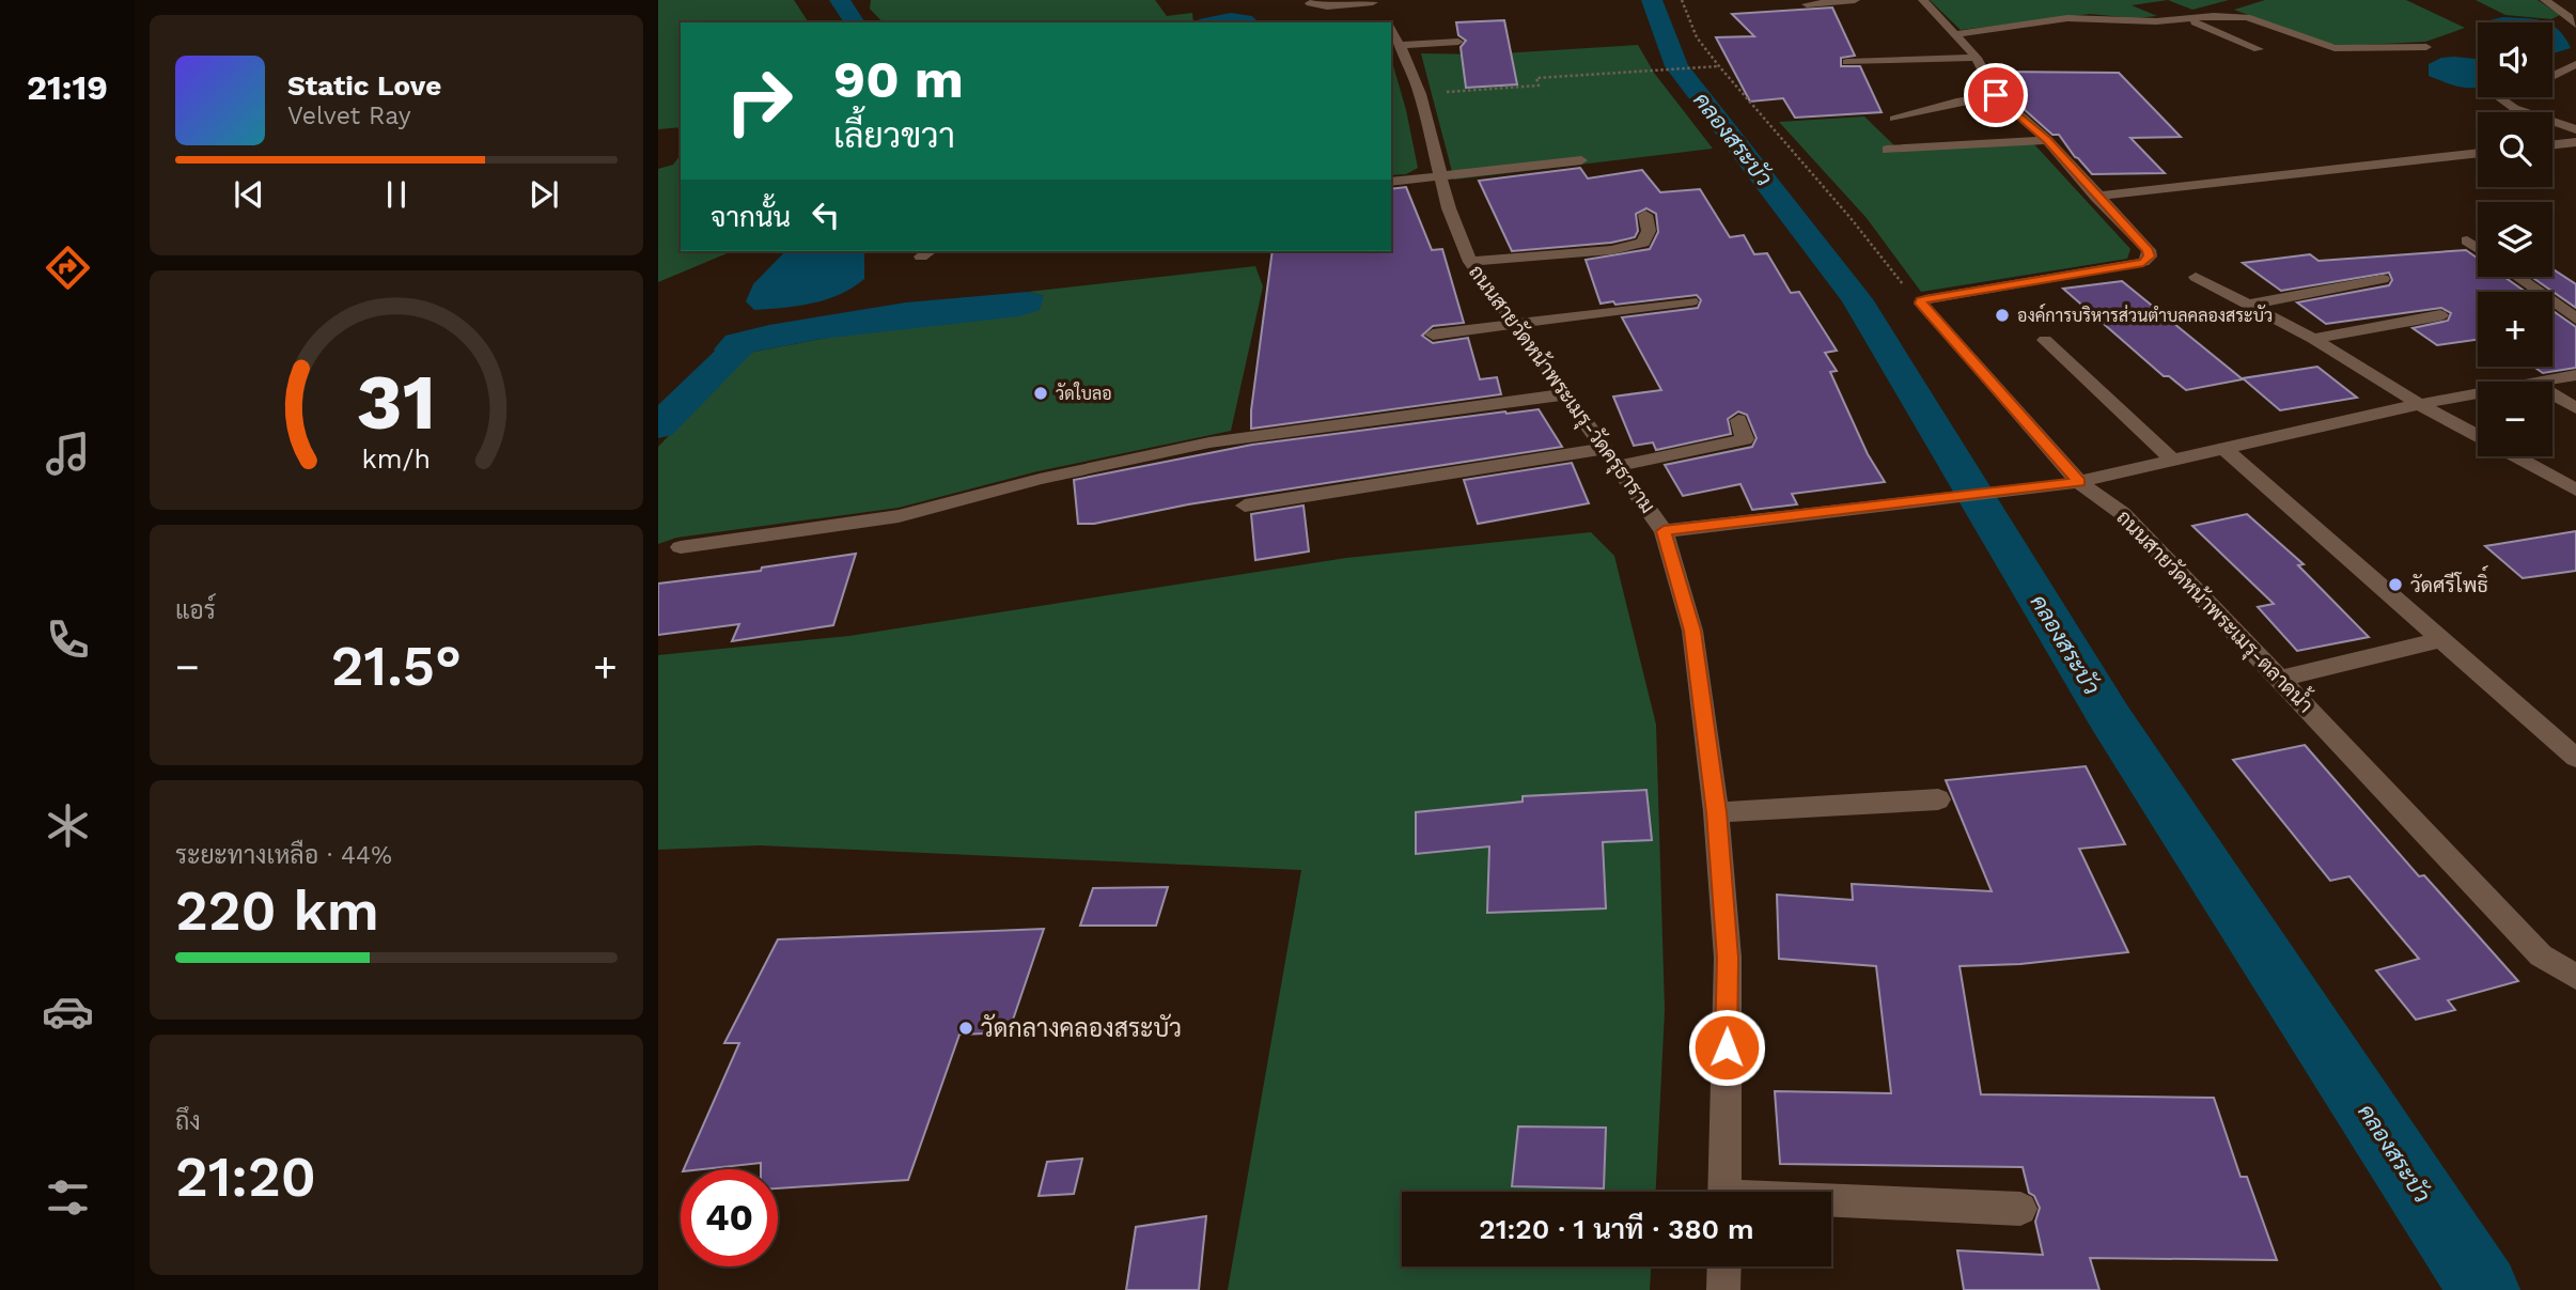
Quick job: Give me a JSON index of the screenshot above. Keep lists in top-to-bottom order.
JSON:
{
  "streets": {
    "street": ["ถนนสายวัดหน้าพระเมรุ-วัดครุธาราม", "ถนนสายวัดหน้าพระเมรุ-ตลาดน้ำ"]
  },
  "water": ["คลองสระบัว"],
  "places": [
    "องค์การบริหารส่วนตำบลคลองสระบัว",
    "วัดใบลอ",
    "วัดศรีโพธิ์",
    "วัดกลางคลองสระบัว"
  ],
  "page": {
    "tabs": "21:19",
    "map_buttons": ["+", "−"],
    "turn": ["90 m", "เลี้ยวขวา"],
    "song": ["Static Love", "Velvet Ray"],
    "then": "จากนั้น",
    "tile": [
      "แอร์",
      ["ระยะทางเหลือ · 44%", "220 km"],
      ["ถึง", "21:20"]
    ],
    "heat": ["−", "21.5°", "+"],
    "limit": "40",
    "trip": "21:20 · 1 นาที · 380 m",
    "gauge": ["31", "km/h"]
  }
}
